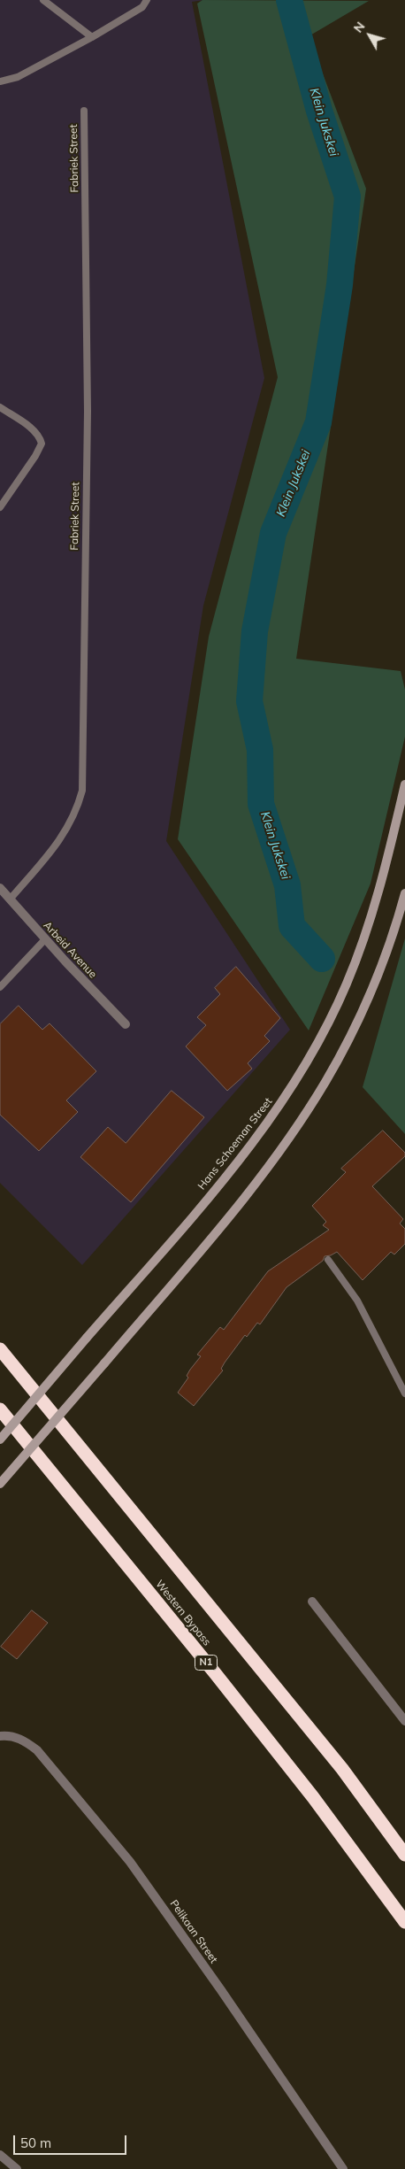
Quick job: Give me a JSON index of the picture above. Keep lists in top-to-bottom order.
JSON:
{
  "streets": {
    "highway": ["Western Bypass", "N1"],
    "main road": ["Hans Schoeman Street"],
    "street": ["Arbeid Avenue", "Pelikaan Street"],
    "lane": ["Fabriek Street"]
  },
  "crossings": [
    ["Fabriek Street", "Arbeid Avenue"]
  ],
  "water": ["Klein Jukskei"],
  "scale_bar": "50 m",
  "north": "top left"
}
